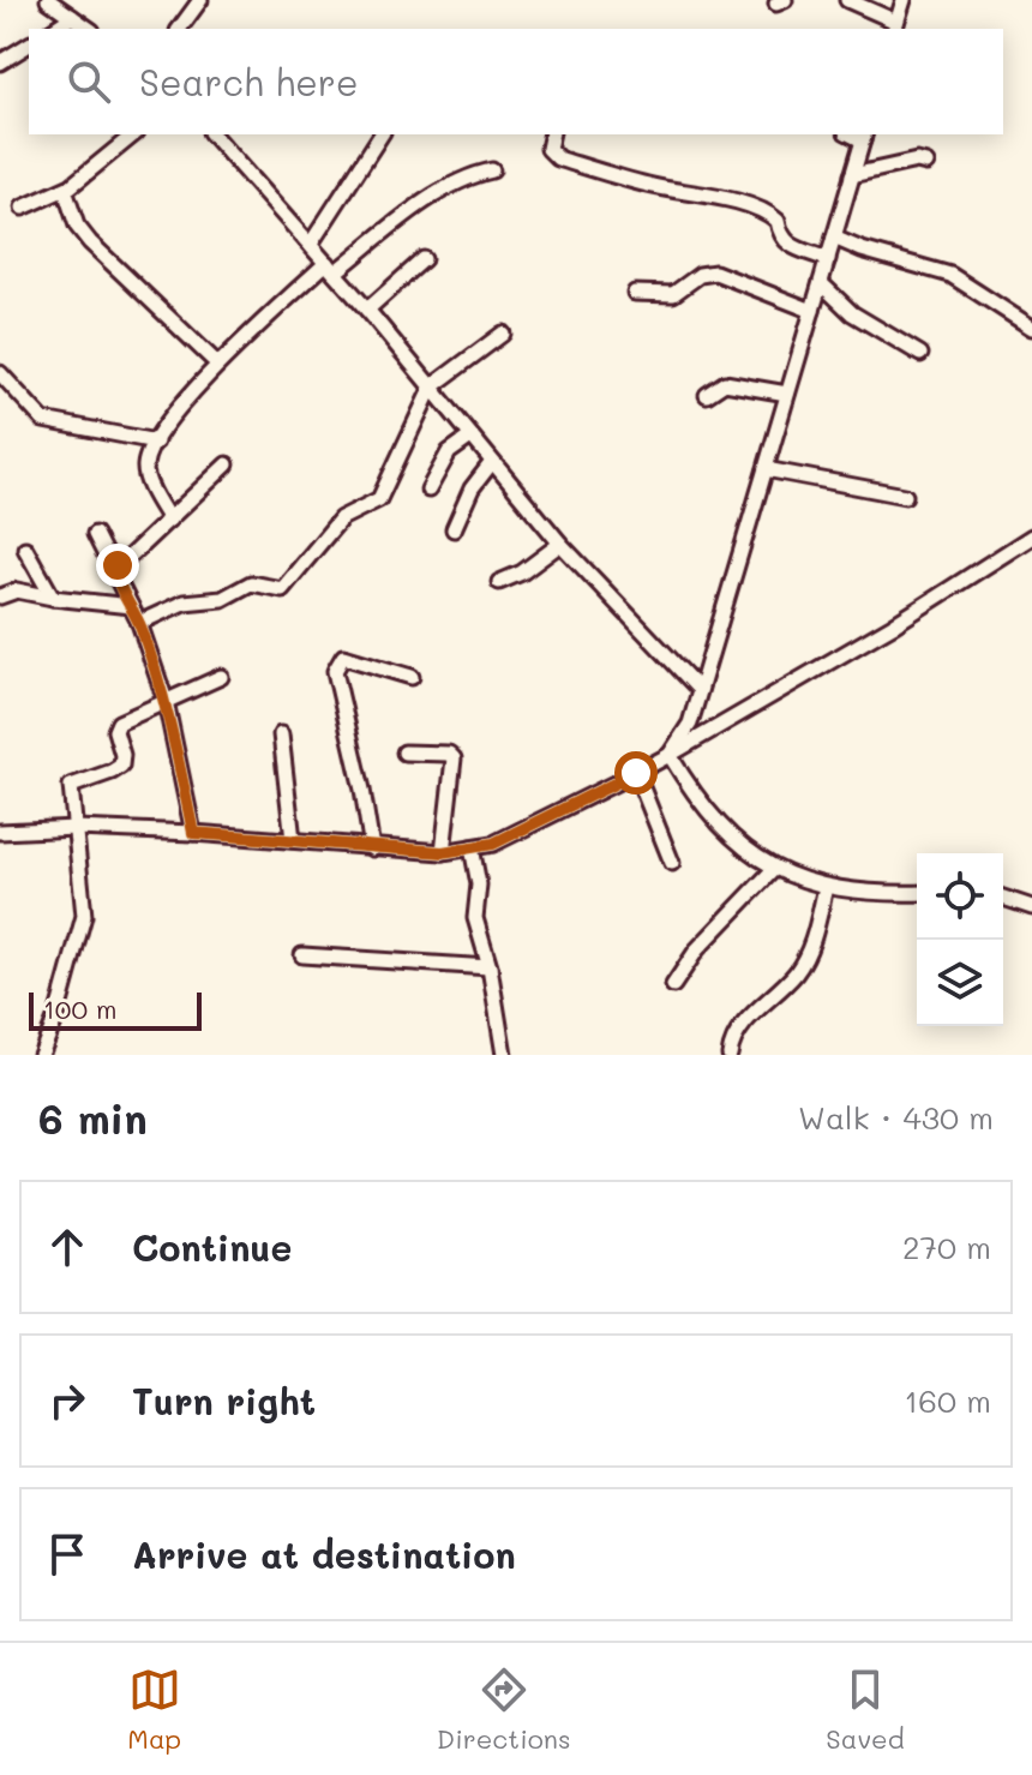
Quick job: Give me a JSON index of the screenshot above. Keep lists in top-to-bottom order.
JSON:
{
  "scale_bar": "100 m",
  "page": {
    "search": "Search here",
    "scale": "100 m",
    "heading": ["6 min", "Walk · 430 m"],
    "list": [
      ["Continue", "270 m"],
      ["Turn right", "160 m"],
      "Arrive at destination"
    ],
    "nav": ["Map", "Directions", "Saved"]
  }
}
